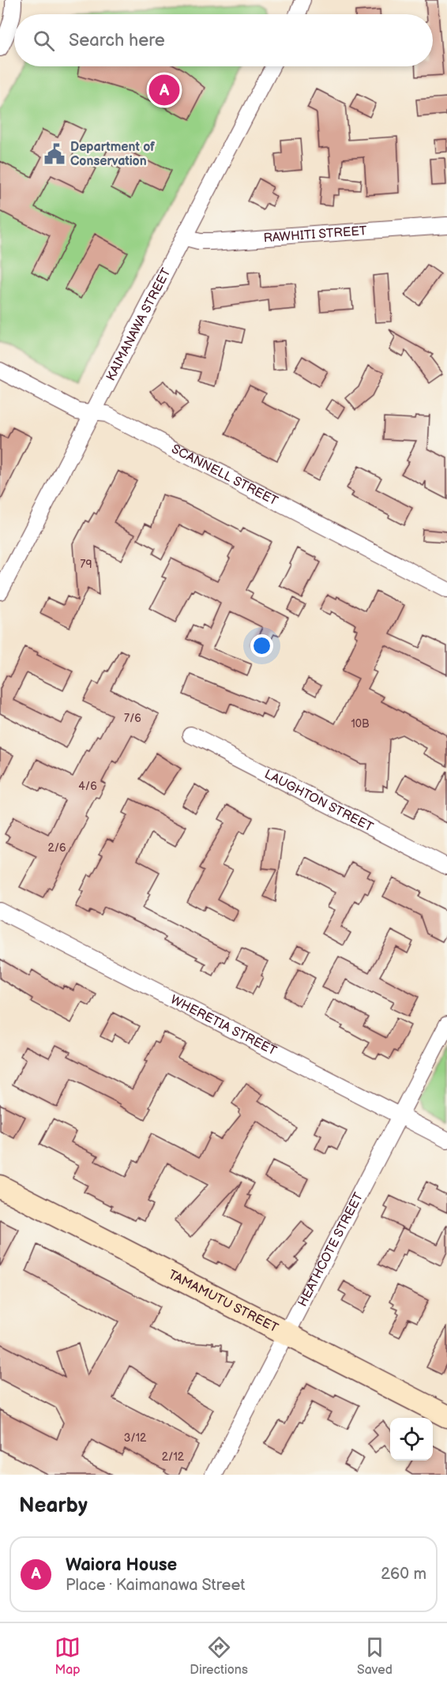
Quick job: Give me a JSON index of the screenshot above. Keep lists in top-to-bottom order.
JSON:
{
  "streets": {
    "street": [
      "RAWHITI STREET",
      "KAIMANAWA STREET",
      "SCANNELL STREET",
      "LAUGHTON STREET",
      "WHERETIA STREET",
      "HEATHCOTE STREET",
      "TAMAMUTU STREET"
    ]
  },
  "crossings": [
    ["RAWHITI STREET", "KAIMANAWA STREET"],
    ["KAIMANAWA STREET", "SCANNELL STREET"],
    ["WHERETIA STREET", "HEATHCOTE STREET"],
    ["HEATHCOTE STREET", "TAMAMUTU STREET"]
  ],
  "places": {
    "public building": ["Department of Conservation"]
  },
  "house_numbers": [
    "79",
    "7/6",
    "10B",
    "4/6",
    "2/6",
    "3/12",
    "2/12"
  ],
  "page": {
    "search": "Search here",
    "pins": "A",
    "heading": "Nearby",
    "list": [
      {
        "mark": "A",
        "name": "Waiora House",
        "note": "Place · Kaimanawa Street",
        "value": "260 m"
      }
    ],
    "nav": ["Map", "Directions", "Saved"]
  }
}
